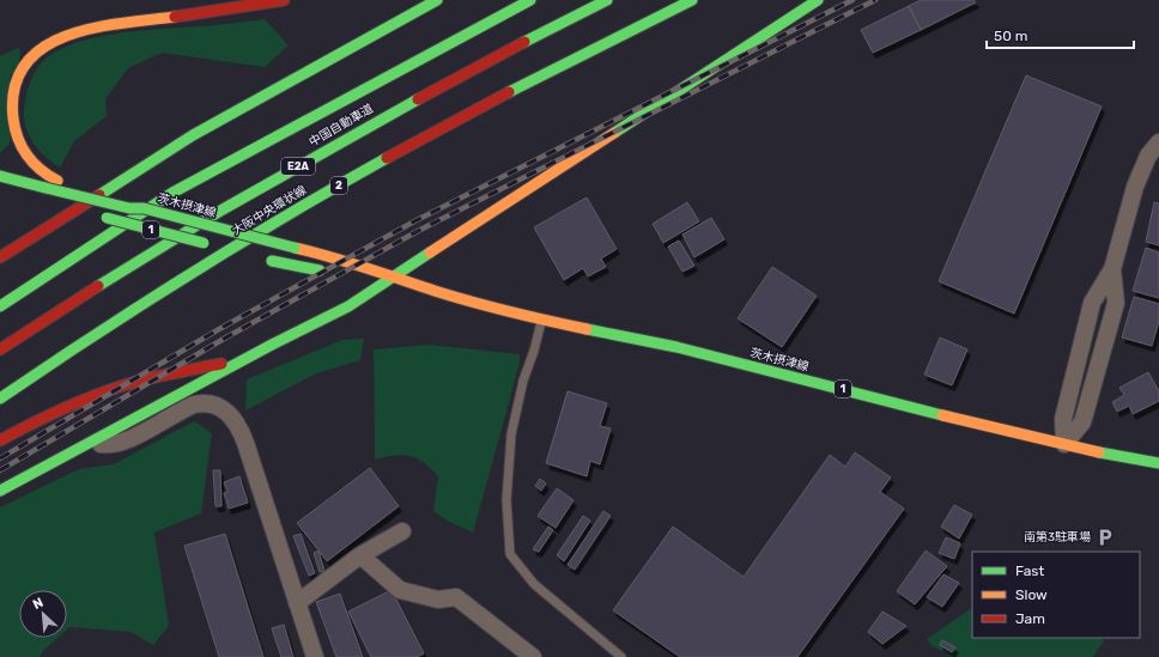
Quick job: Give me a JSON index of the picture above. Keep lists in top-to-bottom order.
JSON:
{
  "streets": {
    "main road": [
      "中国自動車道",
      "E2A",
      "2",
      "茨木摂津線",
      "大阪中央環状線",
      "1"
    ]
  },
  "places": {
    "parking": ["南第3駐車場"]
  },
  "legend": ["Fast", "Slow", "Jam"],
  "scale_bar": "50 m",
  "north": "top left"
}
